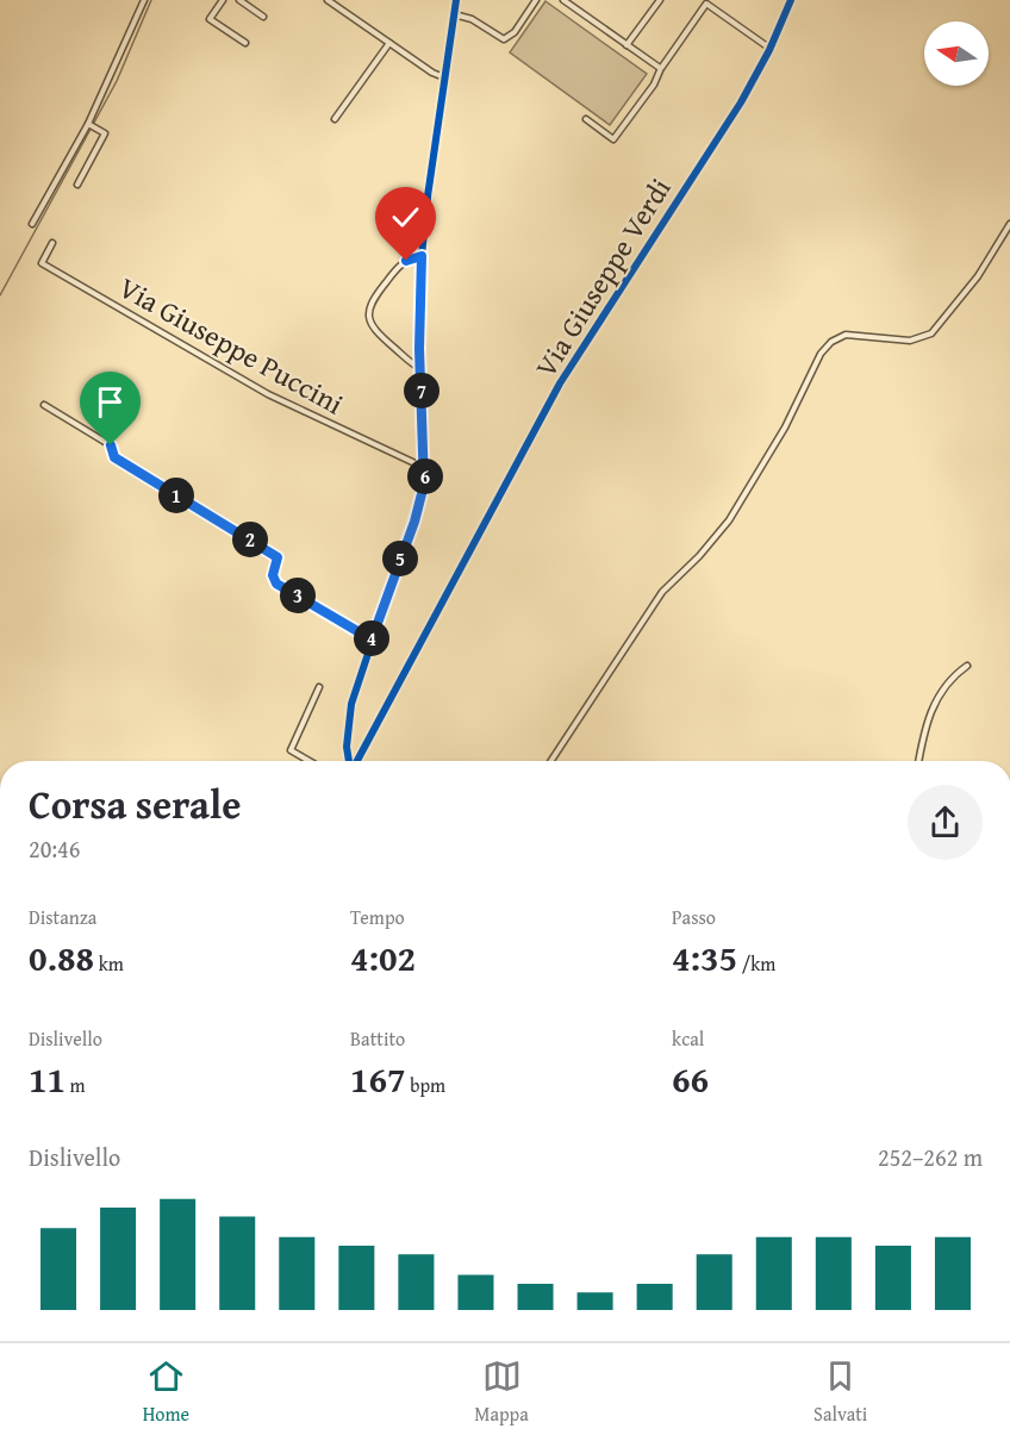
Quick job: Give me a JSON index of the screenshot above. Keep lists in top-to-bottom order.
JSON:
{
  "streets": {
    "street": ["Via Giuseppe Verdi", "Via Giuseppe Puccini"]
  },
  "north": "left",
  "page": {
    "pins": [
      "7",
      "6",
      "1",
      "2",
      "5",
      "3",
      "4"
    ],
    "heading": ["Corsa serale", "20:46"],
    "stats": [
      ["Distanza", "0.88 km"],
      ["Tempo", "4:02"],
      ["Passo", "4:35 /km"],
      ["Dislivello", "11 m"],
      ["Battito", "167 bpm"],
      ["kcal", "66"]
    ],
    "chart": ["Dislivello", "252–262 m"],
    "tabs": ["Home", "Mappa", "Salvati"]
  }
}
